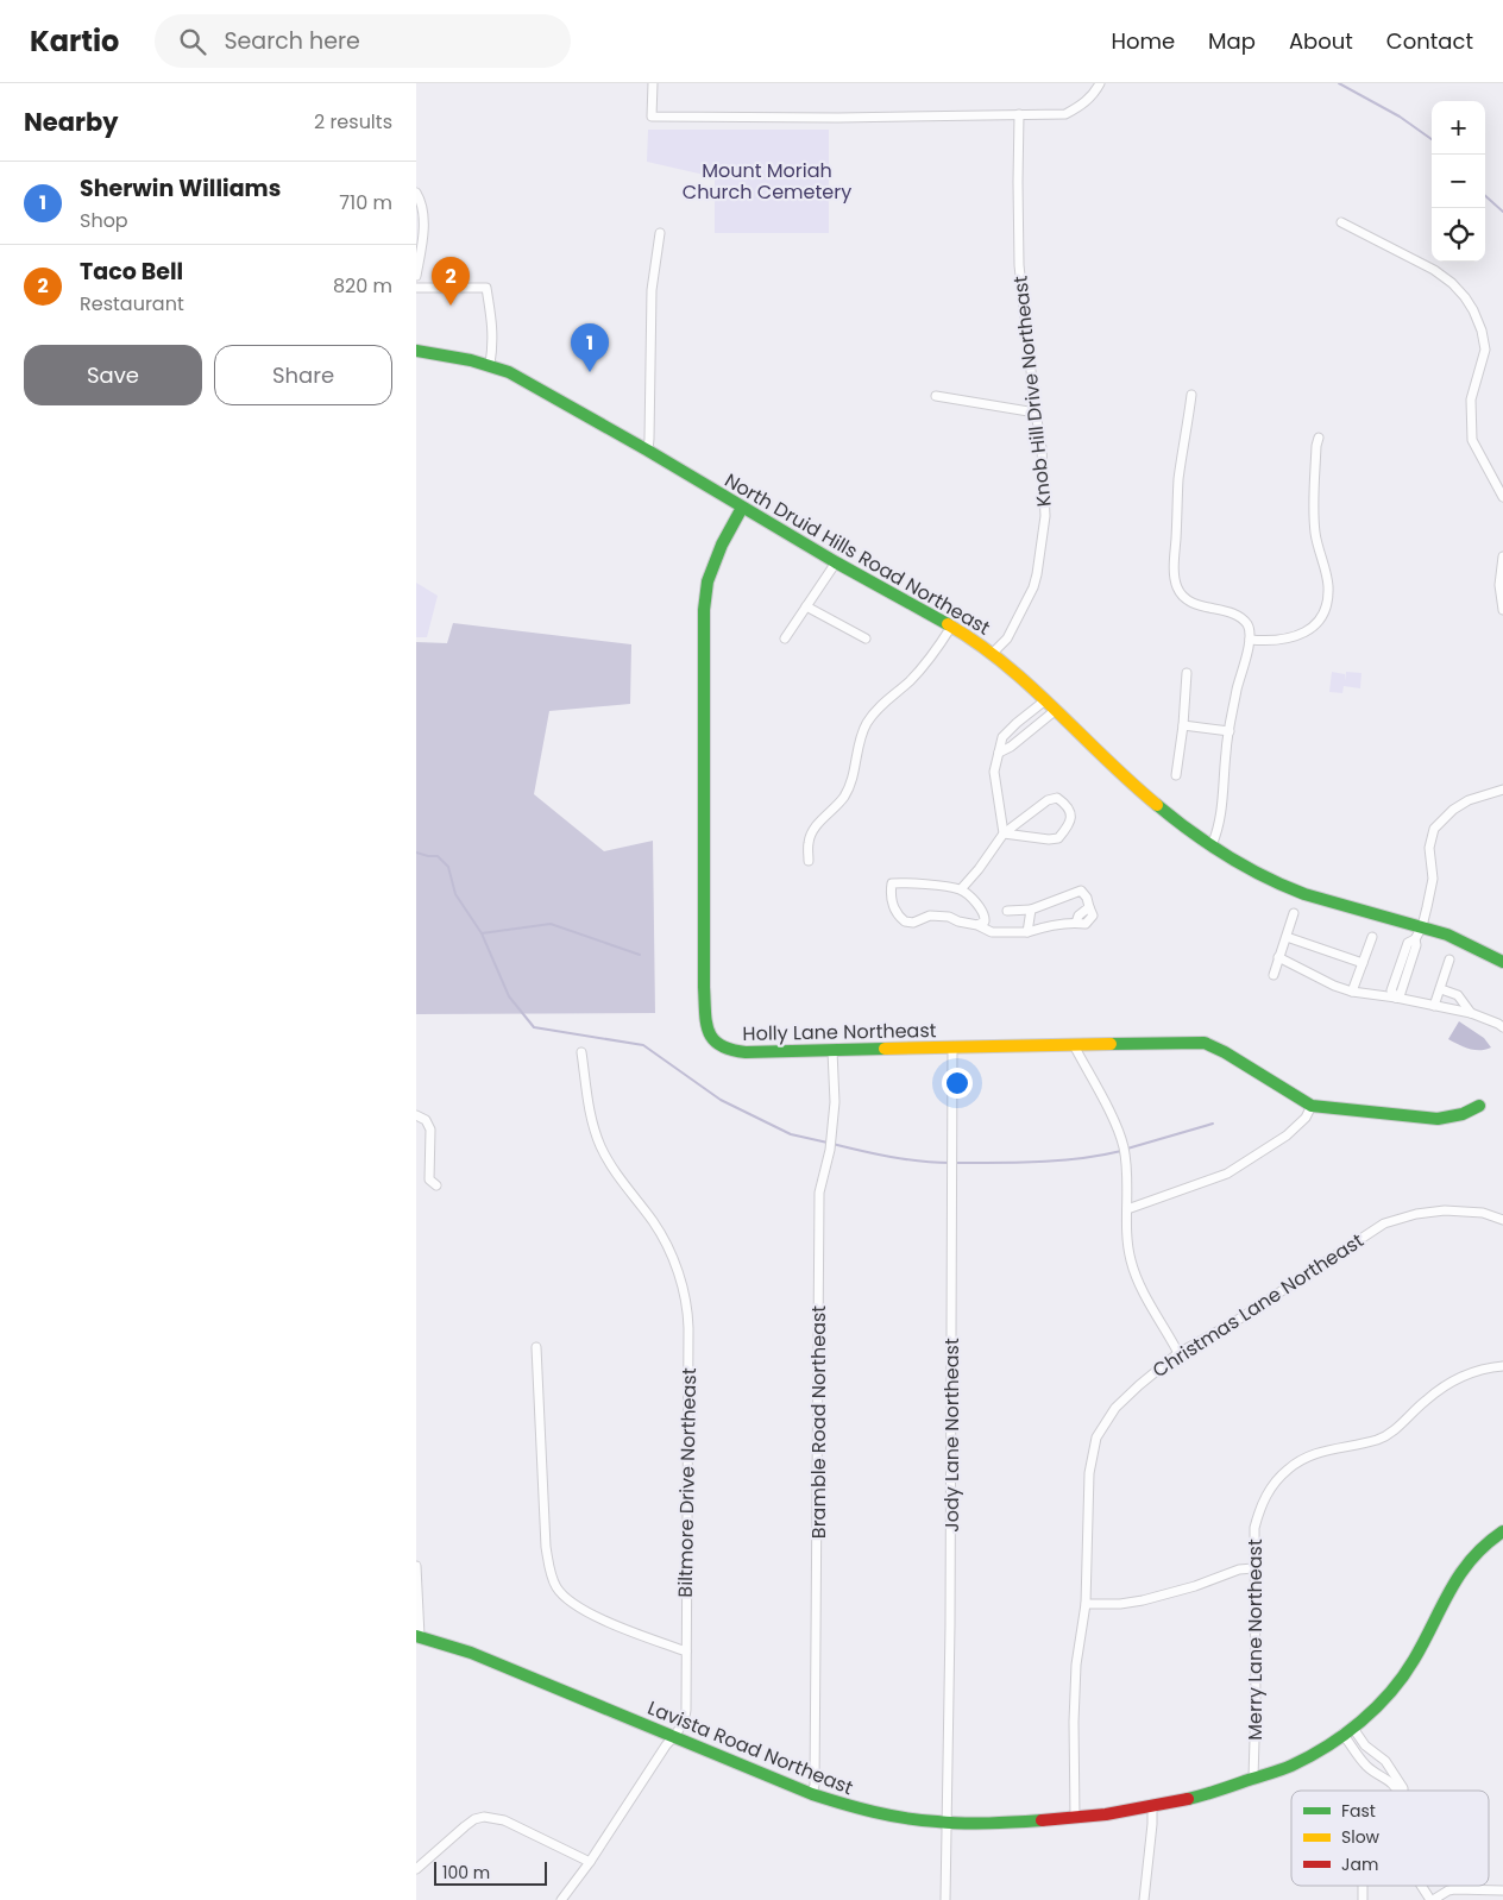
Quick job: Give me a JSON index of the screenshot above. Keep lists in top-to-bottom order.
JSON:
{
  "streets": {
    "main road": ["North Druid Hills Road Northeast", "Holly Lane Northeast", "Lavista Road Northeast"],
    "street": [
      "Knob Hill Drive Northeast",
      "Christmas Lane Northeast",
      "Bramble Road Northeast",
      "Jody Lane Northeast",
      "Biltmore Drive Northeast",
      "Merry Lane Northeast"
    ]
  },
  "crossings": [
    ["Knob Hill Drive Northeast", "North Druid Hills Road Northeast"],
    ["North Druid Hills Road Northeast", "Holly Lane Northeast"],
    ["Holly Lane Northeast", "Bramble Road Northeast"],
    ["Holly Lane Northeast", "Jody Lane Northeast"],
    ["Christmas Lane Northeast", "Lavista Road Northeast"],
    ["Bramble Road Northeast", "Lavista Road Northeast"],
    ["Jody Lane Northeast", "Lavista Road Northeast"],
    ["Biltmore Drive Northeast", "Lavista Road Northeast"],
    ["Merry Lane Northeast", "Lavista Road Northeast"]
  ],
  "parks": ["Mount Moriah Church Cemetery"],
  "legend": ["Fast", "Slow", "Jam"],
  "scale_bar": "100 m",
  "page": {
    "header": "Kartio",
    "search": "Search here",
    "nav": [
      "Home",
      "Map",
      "About",
      "Contact"
    ],
    "heading": ["Nearby", "2 results"],
    "map_buttons": ["+", "−"],
    "list": [
      {
        "mark": "1",
        "name": "Sherwin Williams",
        "note": "Shop",
        "value": "710 m"
      },
      {
        "mark": "2",
        "name": "Taco Bell",
        "note": "Restaurant",
        "value": "820 m"
      }
    ],
    "pins": ["2", "1"],
    "buttons": ["Save", "Share"],
    "scale": "100 m"
  }
}
